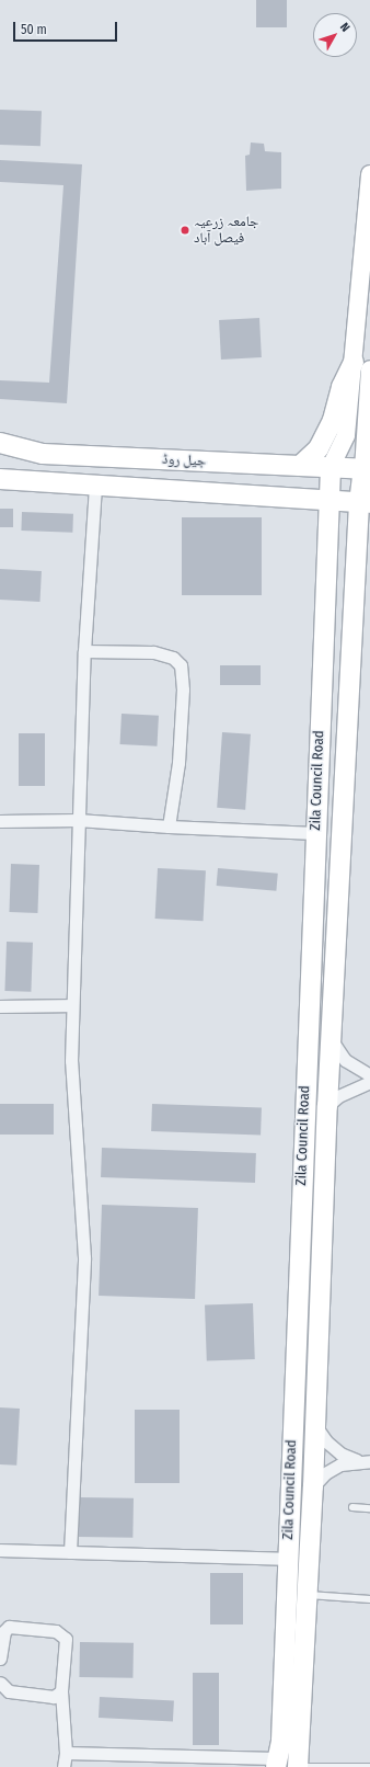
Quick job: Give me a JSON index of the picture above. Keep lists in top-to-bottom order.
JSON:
{
  "streets": {
    "main road": ["جیل روڈ", "Zila Council Road"]
  },
  "crossings": [
    ["جیل روڈ", "Zila Council Road"]
  ],
  "places": ["جامعہ زرعیہ فیصل آباد"],
  "scale_bar": "50 m",
  "north": "top right"
}
